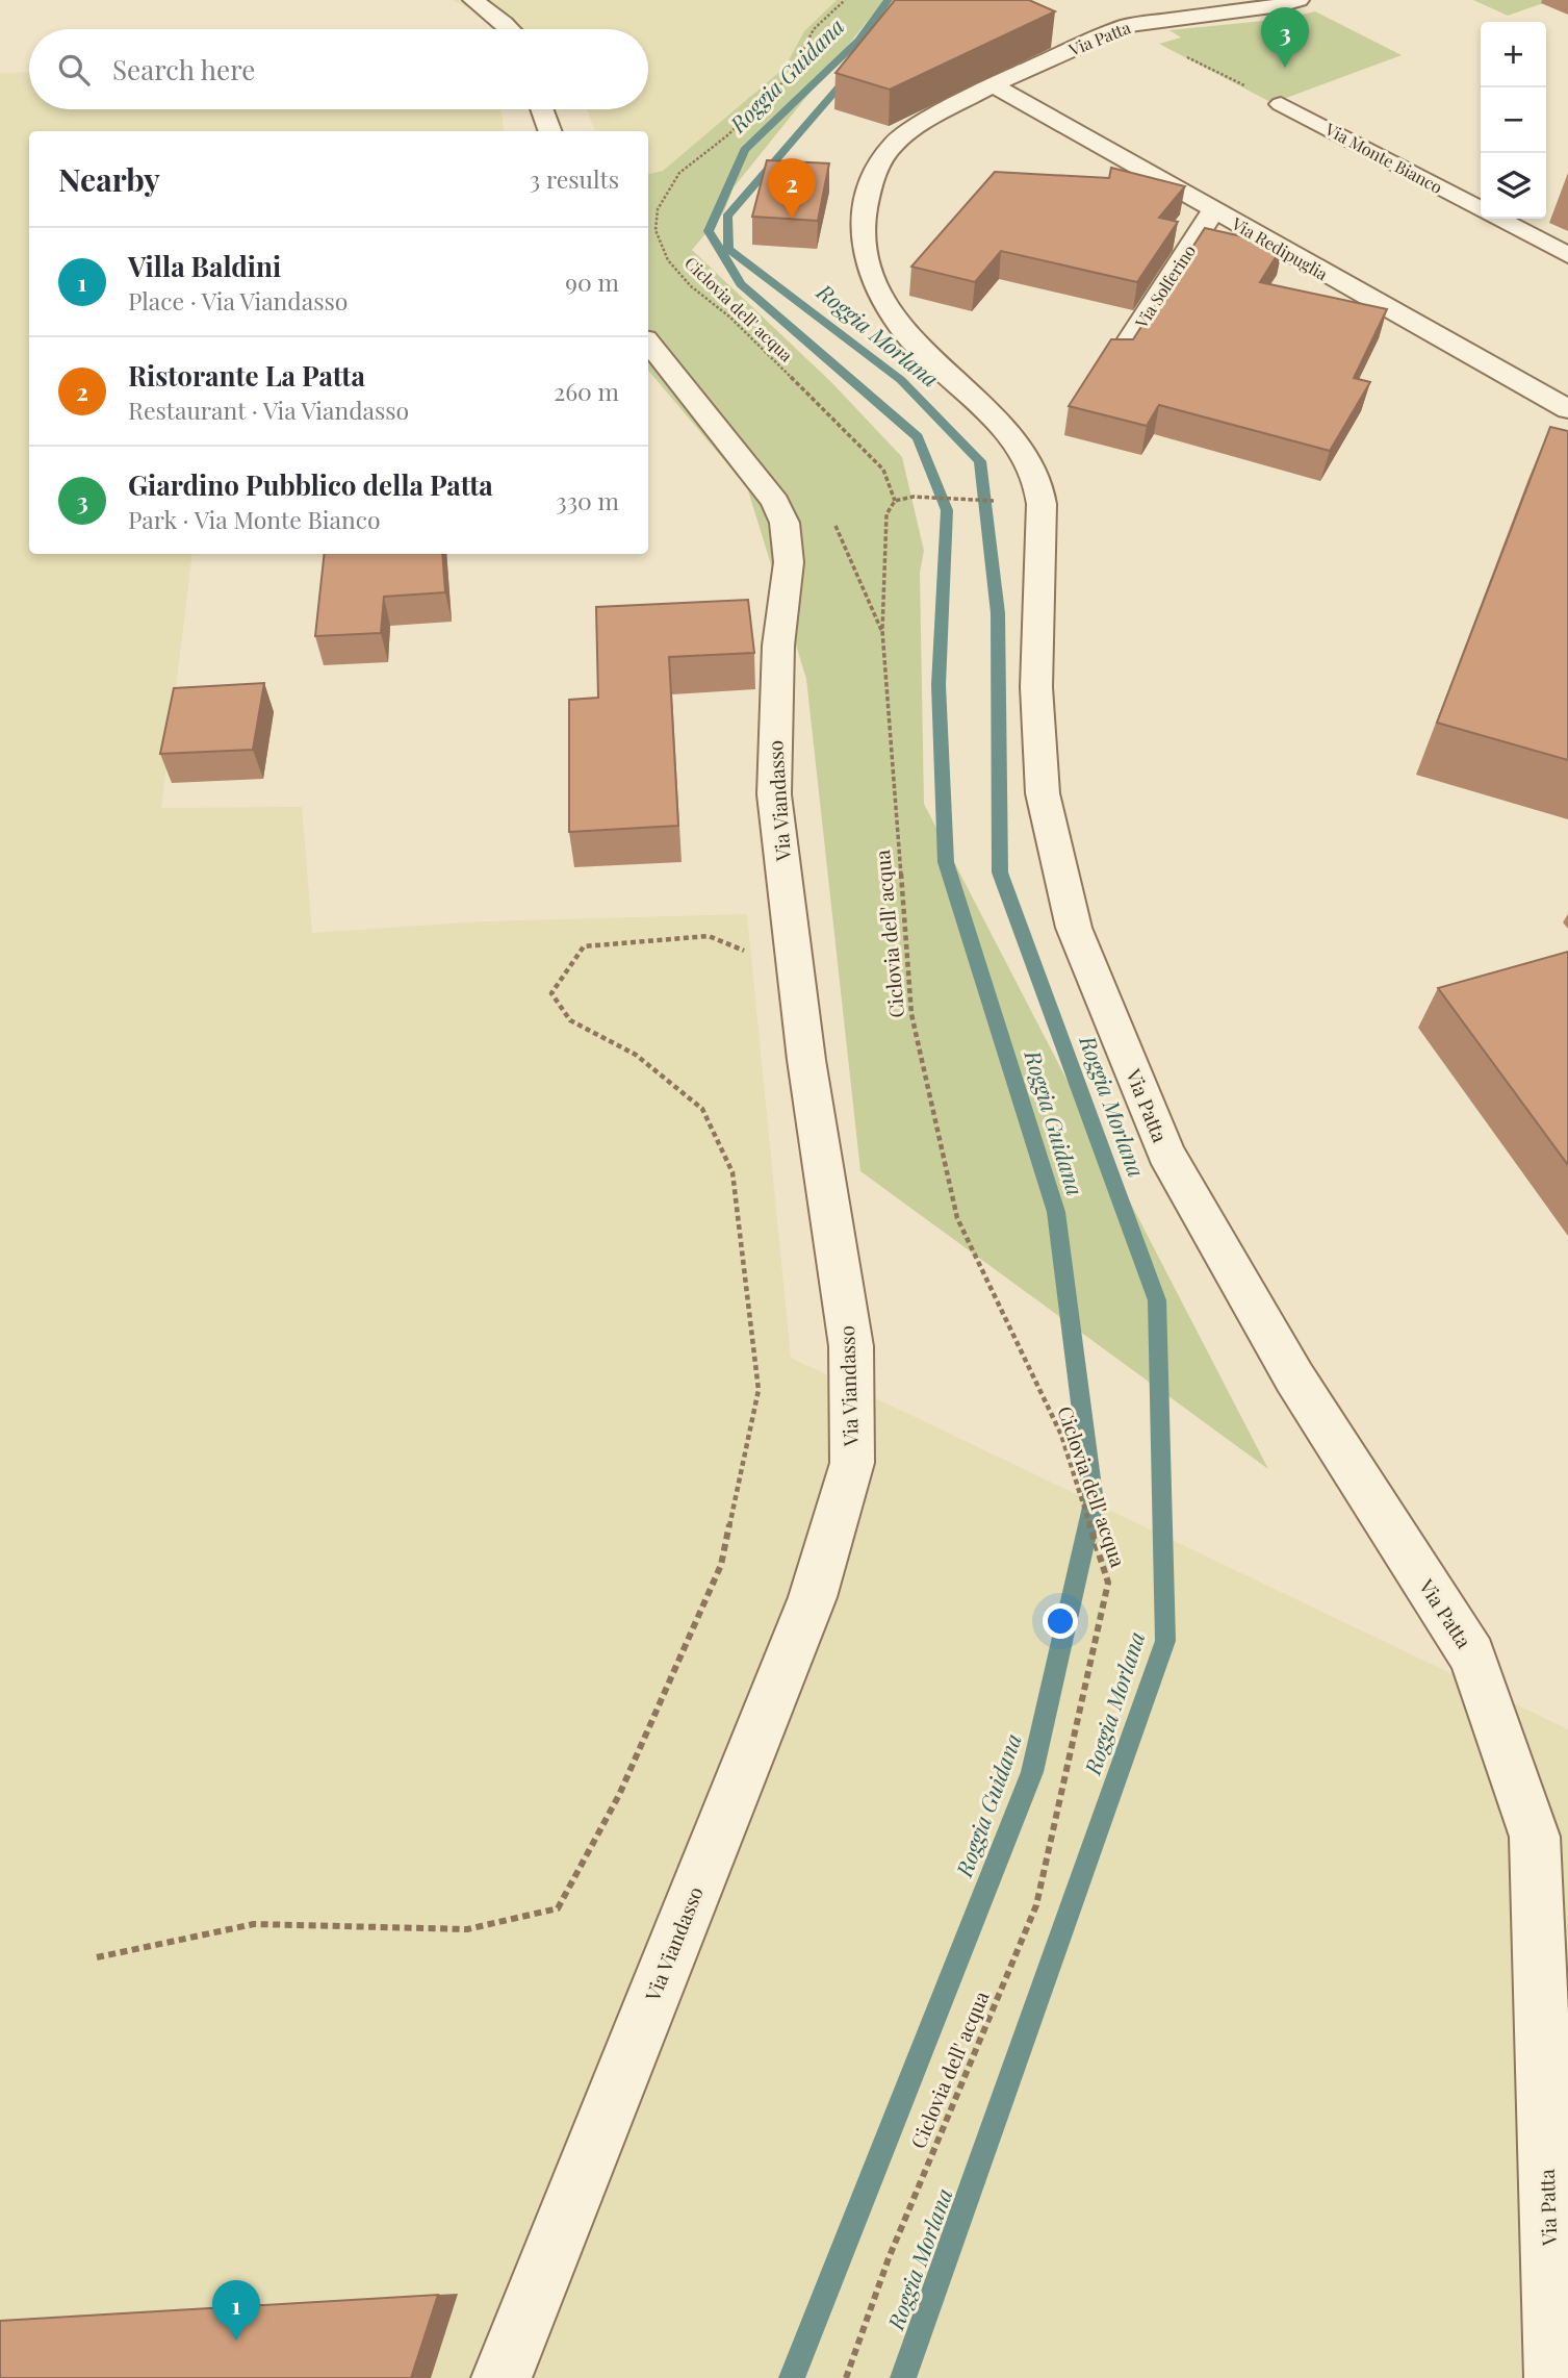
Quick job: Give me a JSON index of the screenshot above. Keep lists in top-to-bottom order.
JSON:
{
  "streets": {
    "street": [
      "Via Patta",
      "Via Monte Bianco",
      "Via Redipuglia",
      "Via Solferino",
      "Via Viandasso"
    ],
    "path": ["Ciclovia dell' acqua"]
  },
  "crossings": [
    ["Via Patta", "Via Redipuglia"],
    ["Via Redipuglia", "Via Solferino"]
  ],
  "water": ["Roggia Guidana", "Roggia Morlana"],
  "page": {
    "pins": ["3", "2", "1"],
    "map_buttons": ["+", "−"],
    "search": "Search here",
    "heading": ["Nearby", "3 results"],
    "list": [
      {
        "mark": "1",
        "name": "Villa Baldini",
        "note": "Place · Via Viandasso",
        "value": "90 m"
      },
      {
        "mark": "2",
        "name": "Ristorante La Patta",
        "note": "Restaurant · Via Viandasso",
        "value": "260 m"
      },
      {
        "mark": "3",
        "name": "Giardino Pubblico della Patta",
        "note": "Park · Via Monte Bianco",
        "value": "330 m"
      }
    ]
  }
}
